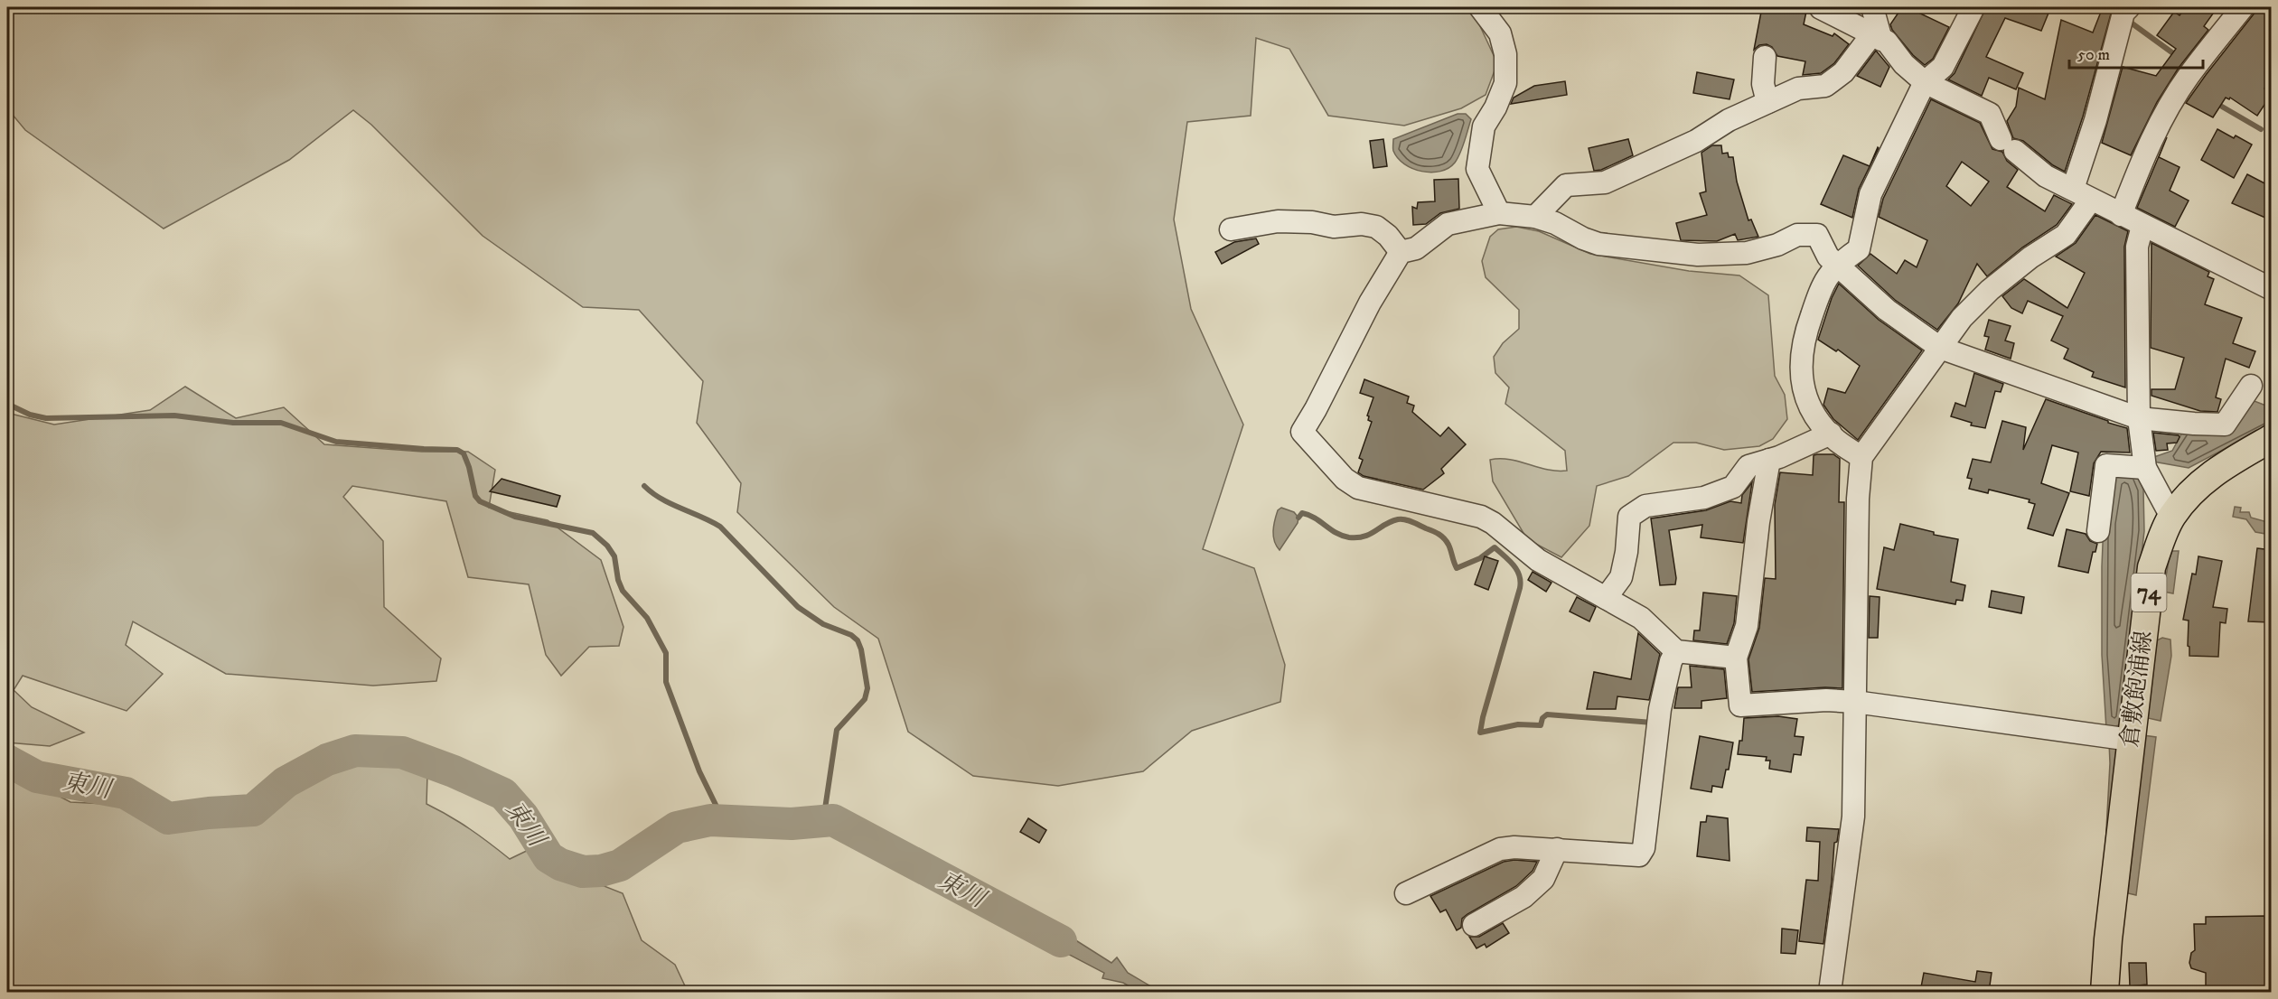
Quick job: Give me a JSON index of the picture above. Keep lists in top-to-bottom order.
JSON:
{
  "streets": {
    "main road": ["74", "倉敷飽浦線"]
  },
  "water": ["東川"],
  "scale_bar": "50 m"
}
